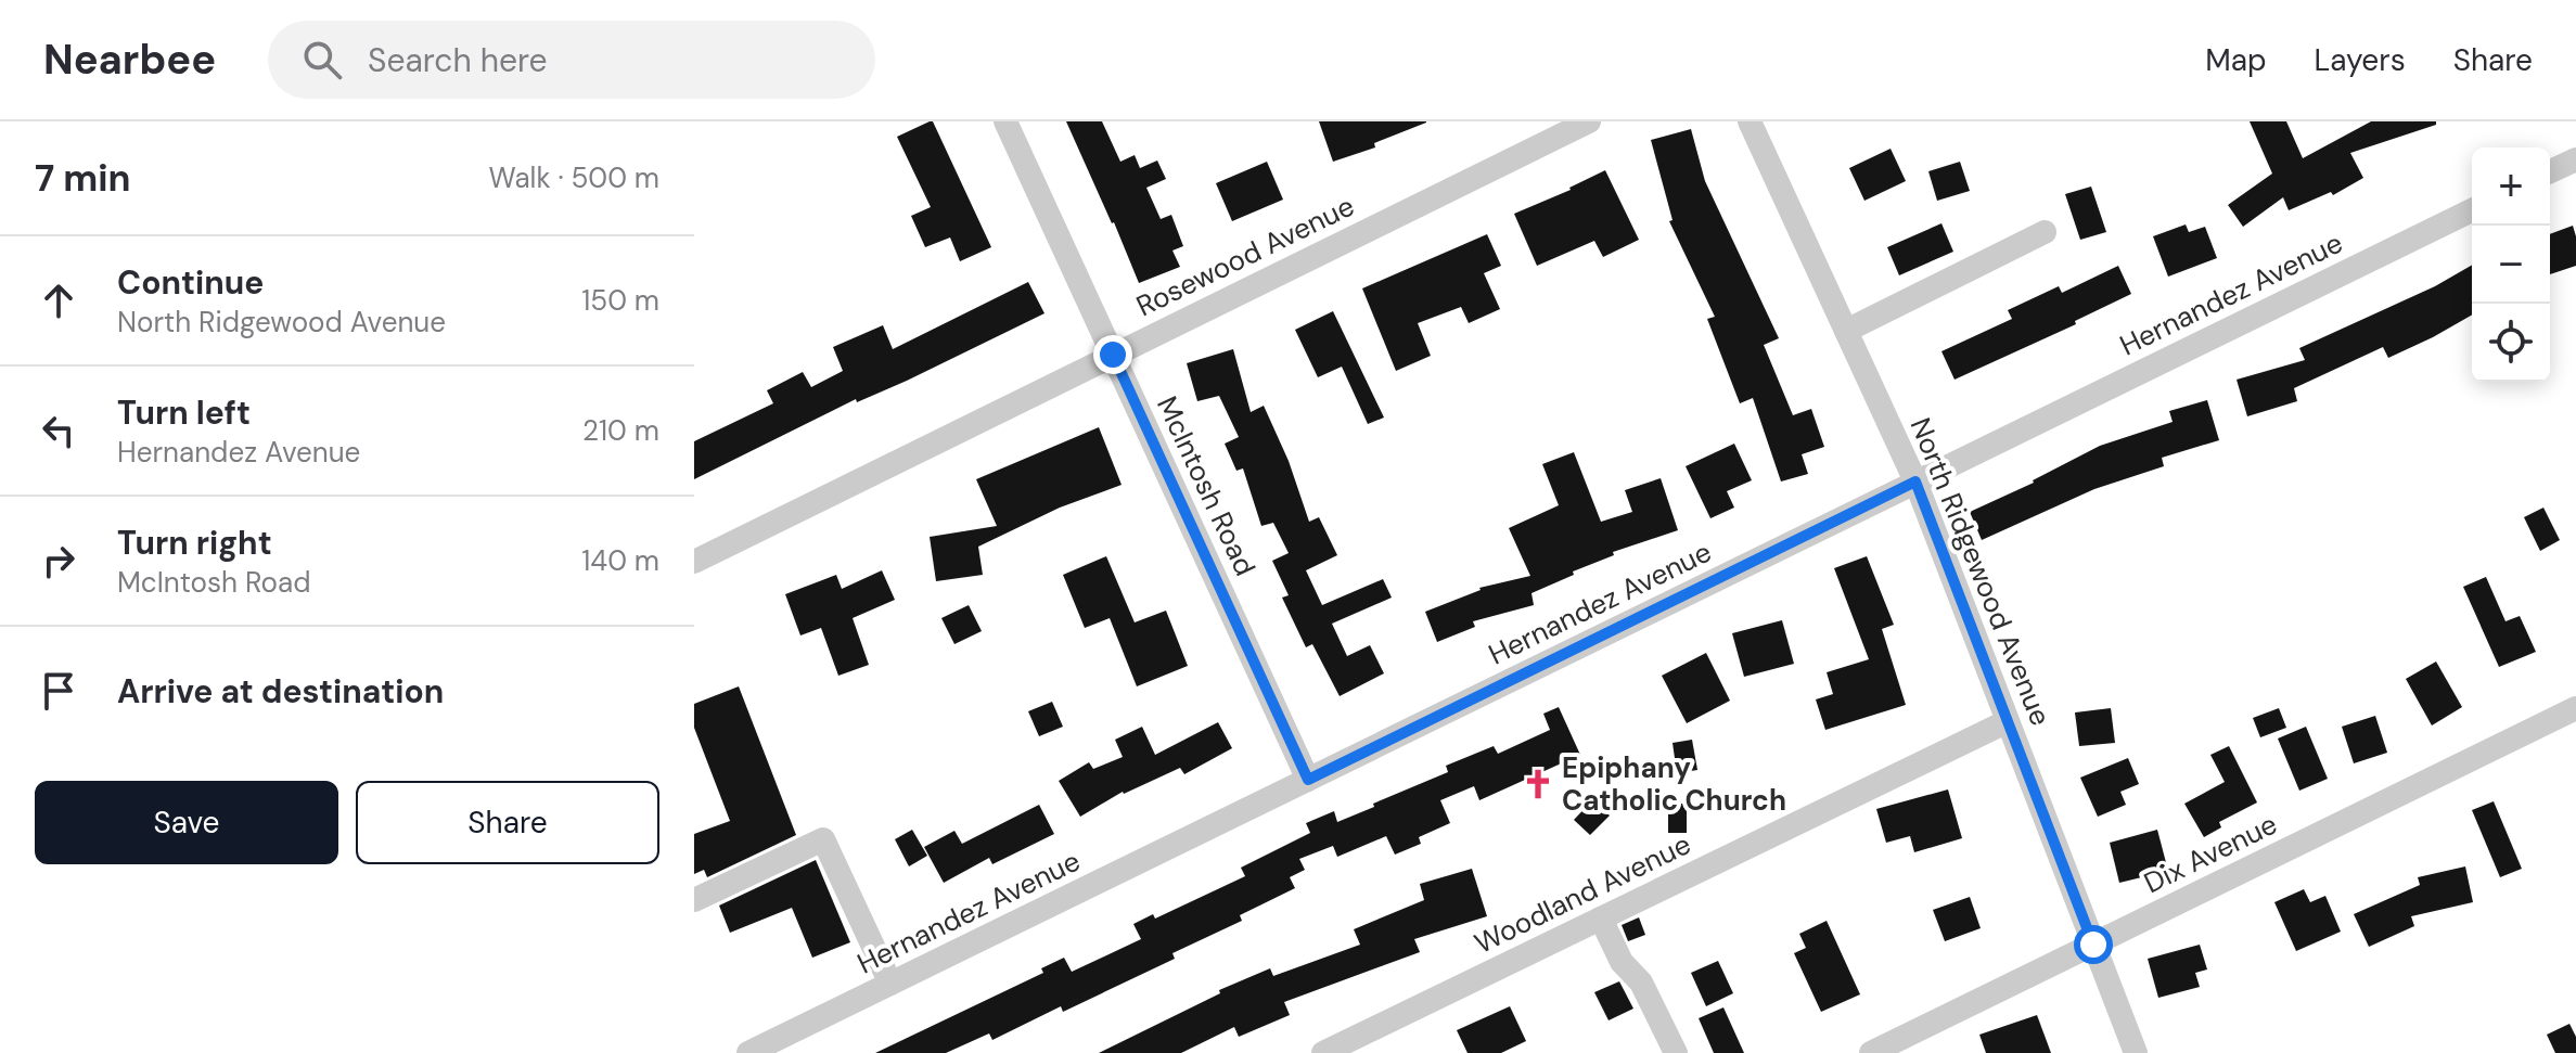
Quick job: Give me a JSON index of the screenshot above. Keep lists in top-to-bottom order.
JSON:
{
  "streets": {
    "street": [
      "Rosewood Avenue",
      "Hernandez Avenue",
      "McIntosh Road",
      "North Ridgewood Avenue",
      "Dix Avenue",
      "Woodland Avenue"
    ]
  },
  "crossings": [
    ["Rosewood Avenue", "McIntosh Road"],
    ["Hernandez Avenue", "McIntosh Road"],
    ["Hernandez Avenue", "North Ridgewood Avenue"],
    ["North Ridgewood Avenue", "Dix Avenue"],
    ["North Ridgewood Avenue", "Woodland Avenue"]
  ],
  "places": {
    "church": ["Epiphany Catholic Church"]
  },
  "page": {
    "header": "Nearbee",
    "search": "Search here",
    "nav": ["Map", "Layers", "Share"],
    "heading": ["7 min", "Walk · 500 m"],
    "map_buttons": ["+", "−"],
    "list": [
      ["Continue", "North Ridgewood Avenue", "150 m"],
      ["Turn left", "Hernandez Avenue", "210 m"],
      ["Turn right", "McIntosh Road", "140 m"],
      "Arrive at destination"
    ],
    "buttons": ["Save", "Share"]
  }
}
